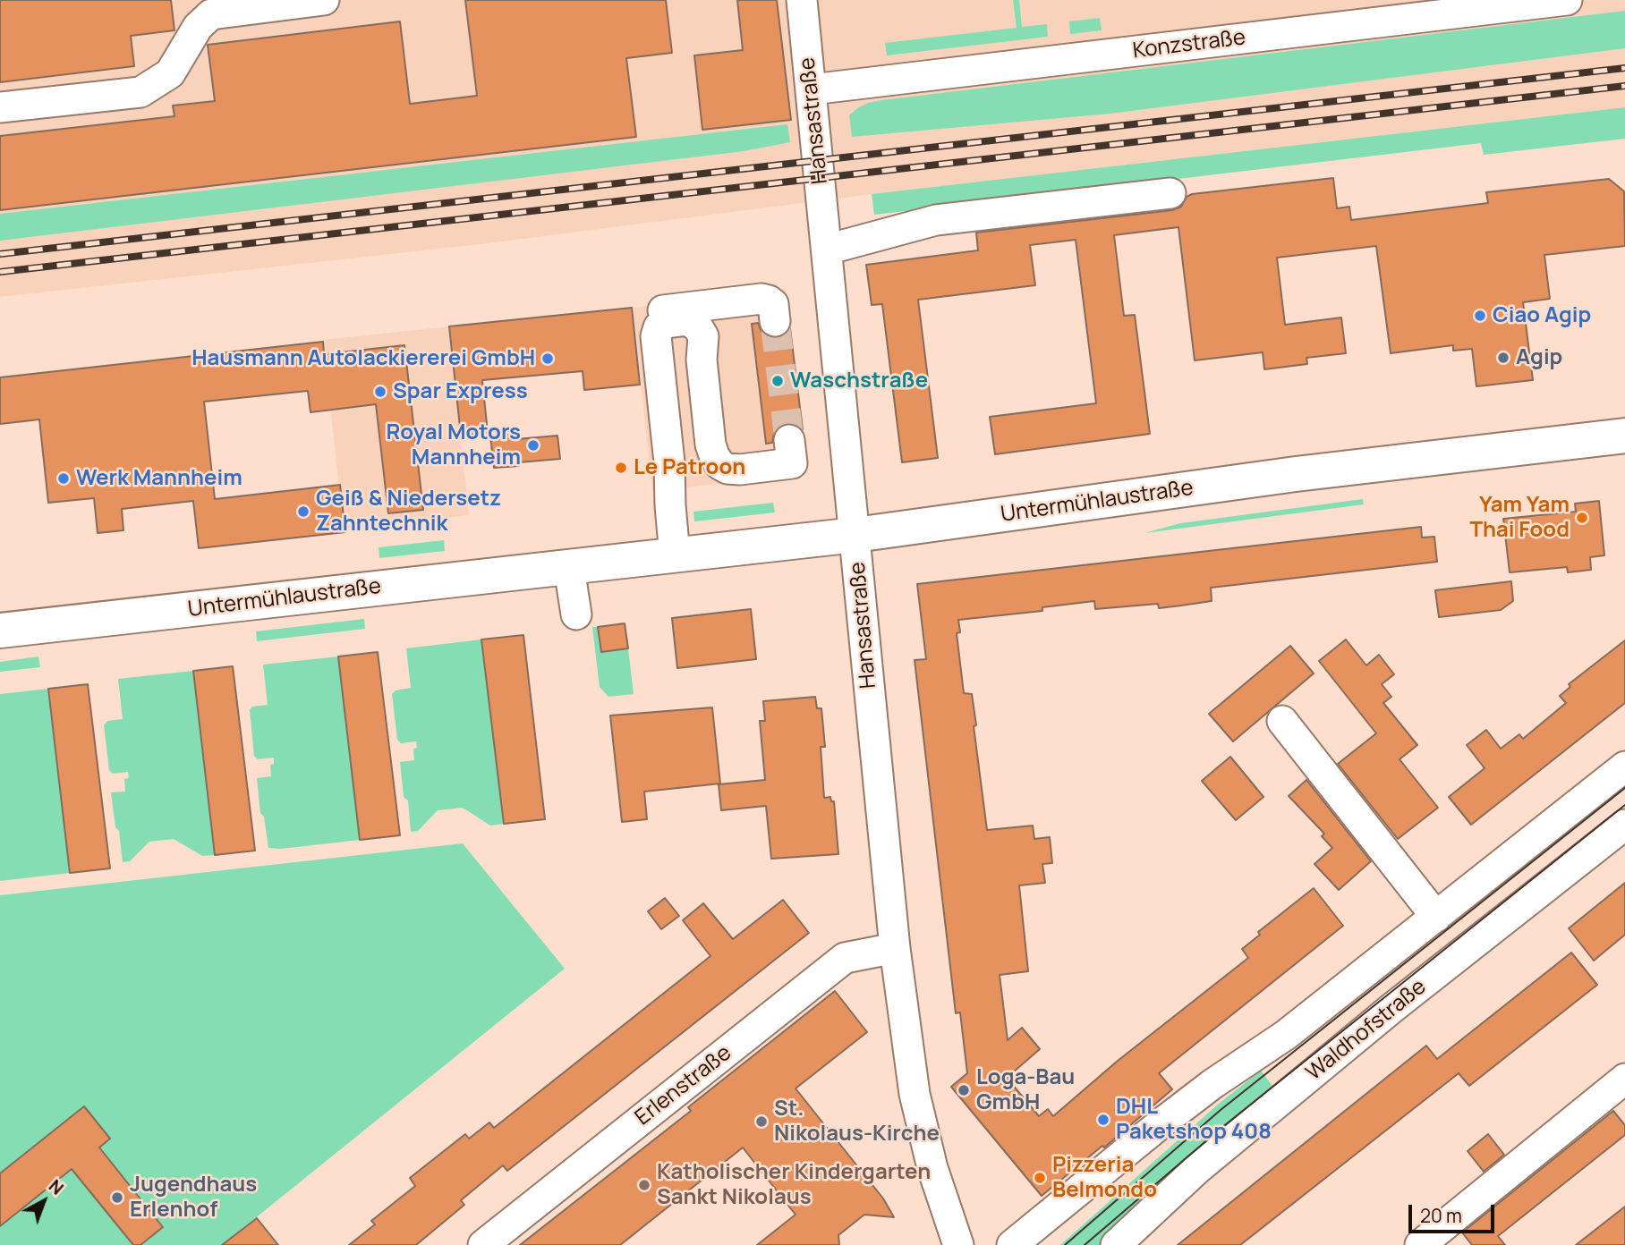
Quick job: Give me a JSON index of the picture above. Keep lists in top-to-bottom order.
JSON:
{
  "streets": {
    "main road": ["Untermühlaustraße"],
    "street": [
      "Konzstraße",
      "Hansastraße",
      "Waldhofstraße",
      "Erlenstraße"
    ]
  },
  "crossings": [
    ["Konzstraße", "Hansastraße"],
    ["Hansastraße", "Untermühlaustraße"],
    ["Hansastraße", "Erlenstraße"]
  ],
  "places": [
    "Ciao Agip",
    "Agip",
    "Hausmann Autolackiererei GmbH",
    "Waschstraße",
    "Spar Express",
    "Royal Motors Mannheim",
    "Le Patroon",
    "Werk Mannheim",
    "Geiß & Niedersetz Zahntechnik",
    "Yam Yam Thai Food",
    "Loga-Bau GmbH",
    "DHL Paketshop 408",
    "St. Nikolaus-Kirche",
    "Pizzeria Belmondo",
    "Katholischer Kindergarten Sankt Nikolaus",
    "Jugendhaus Erlenhof"
  ],
  "scale_bar": "20 m",
  "north": "top right"
}
